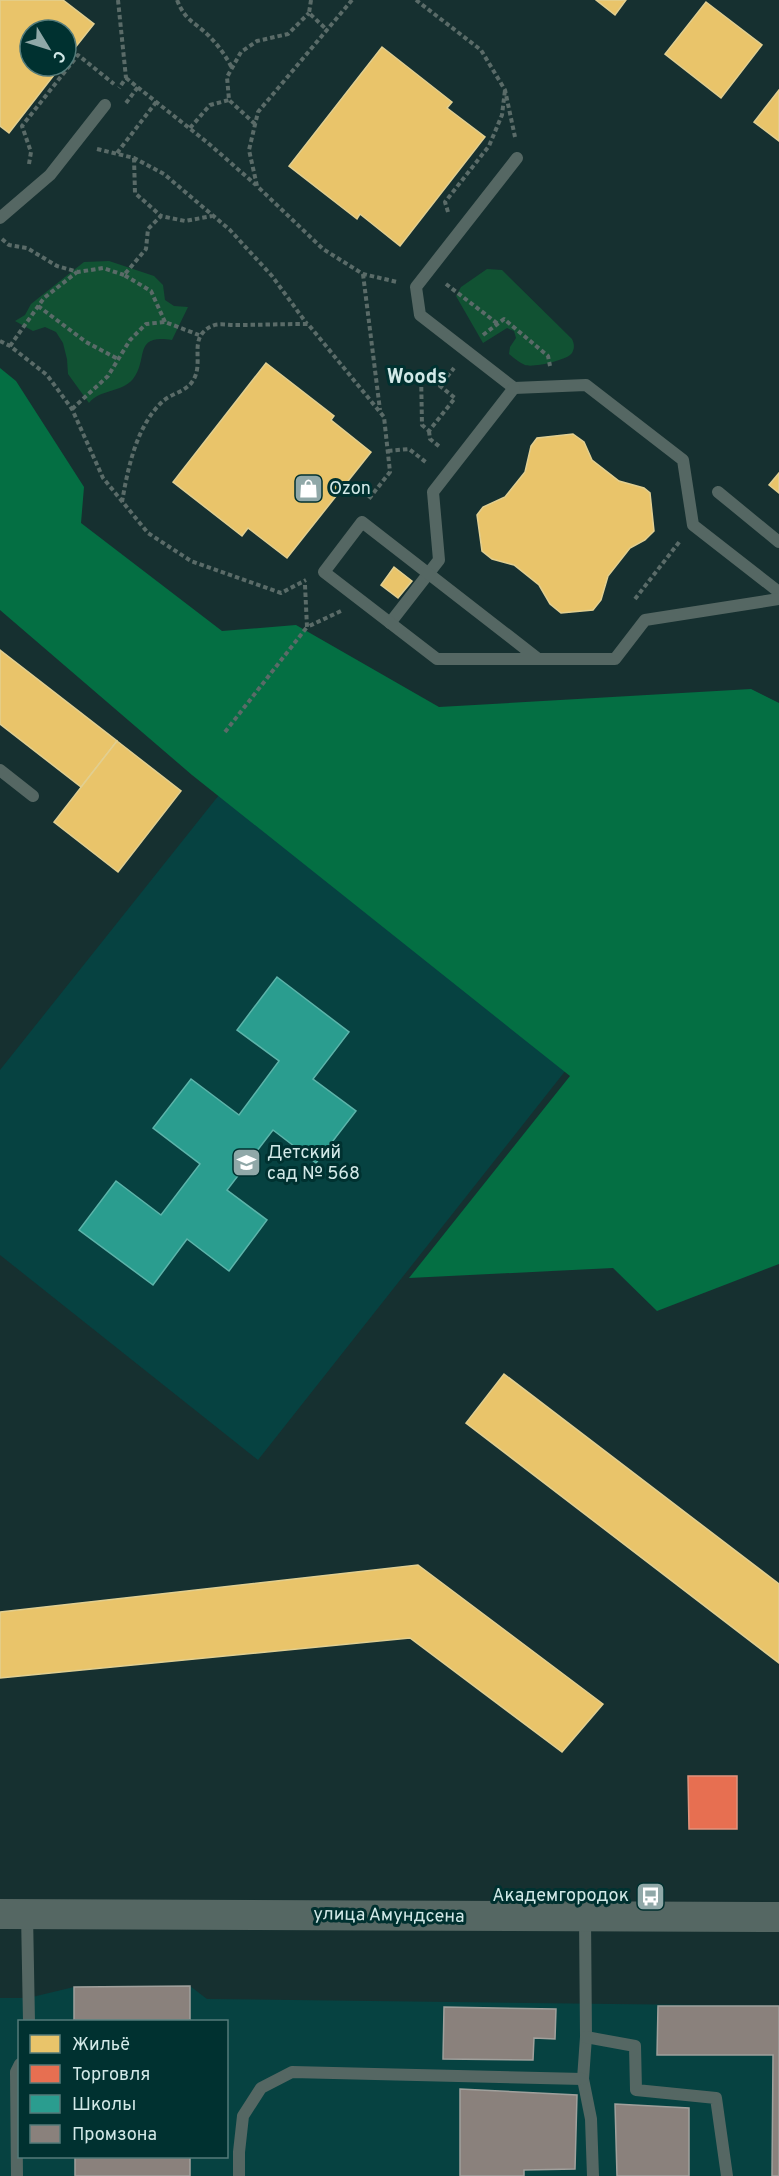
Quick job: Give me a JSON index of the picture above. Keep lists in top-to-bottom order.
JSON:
{
  "streets": {
    "street": ["улица Амундсена"]
  },
  "districts": ["Woods"],
  "places": {
    "shop": ["Ozon"],
    "school or university": ["Детский сад № 568"],
    "bus stop": ["Академгородок"]
  },
  "legend": [
    "Жильё",
    "Торговля",
    "Школы",
    "Промзона"
  ],
  "north": "bottom right"
}
